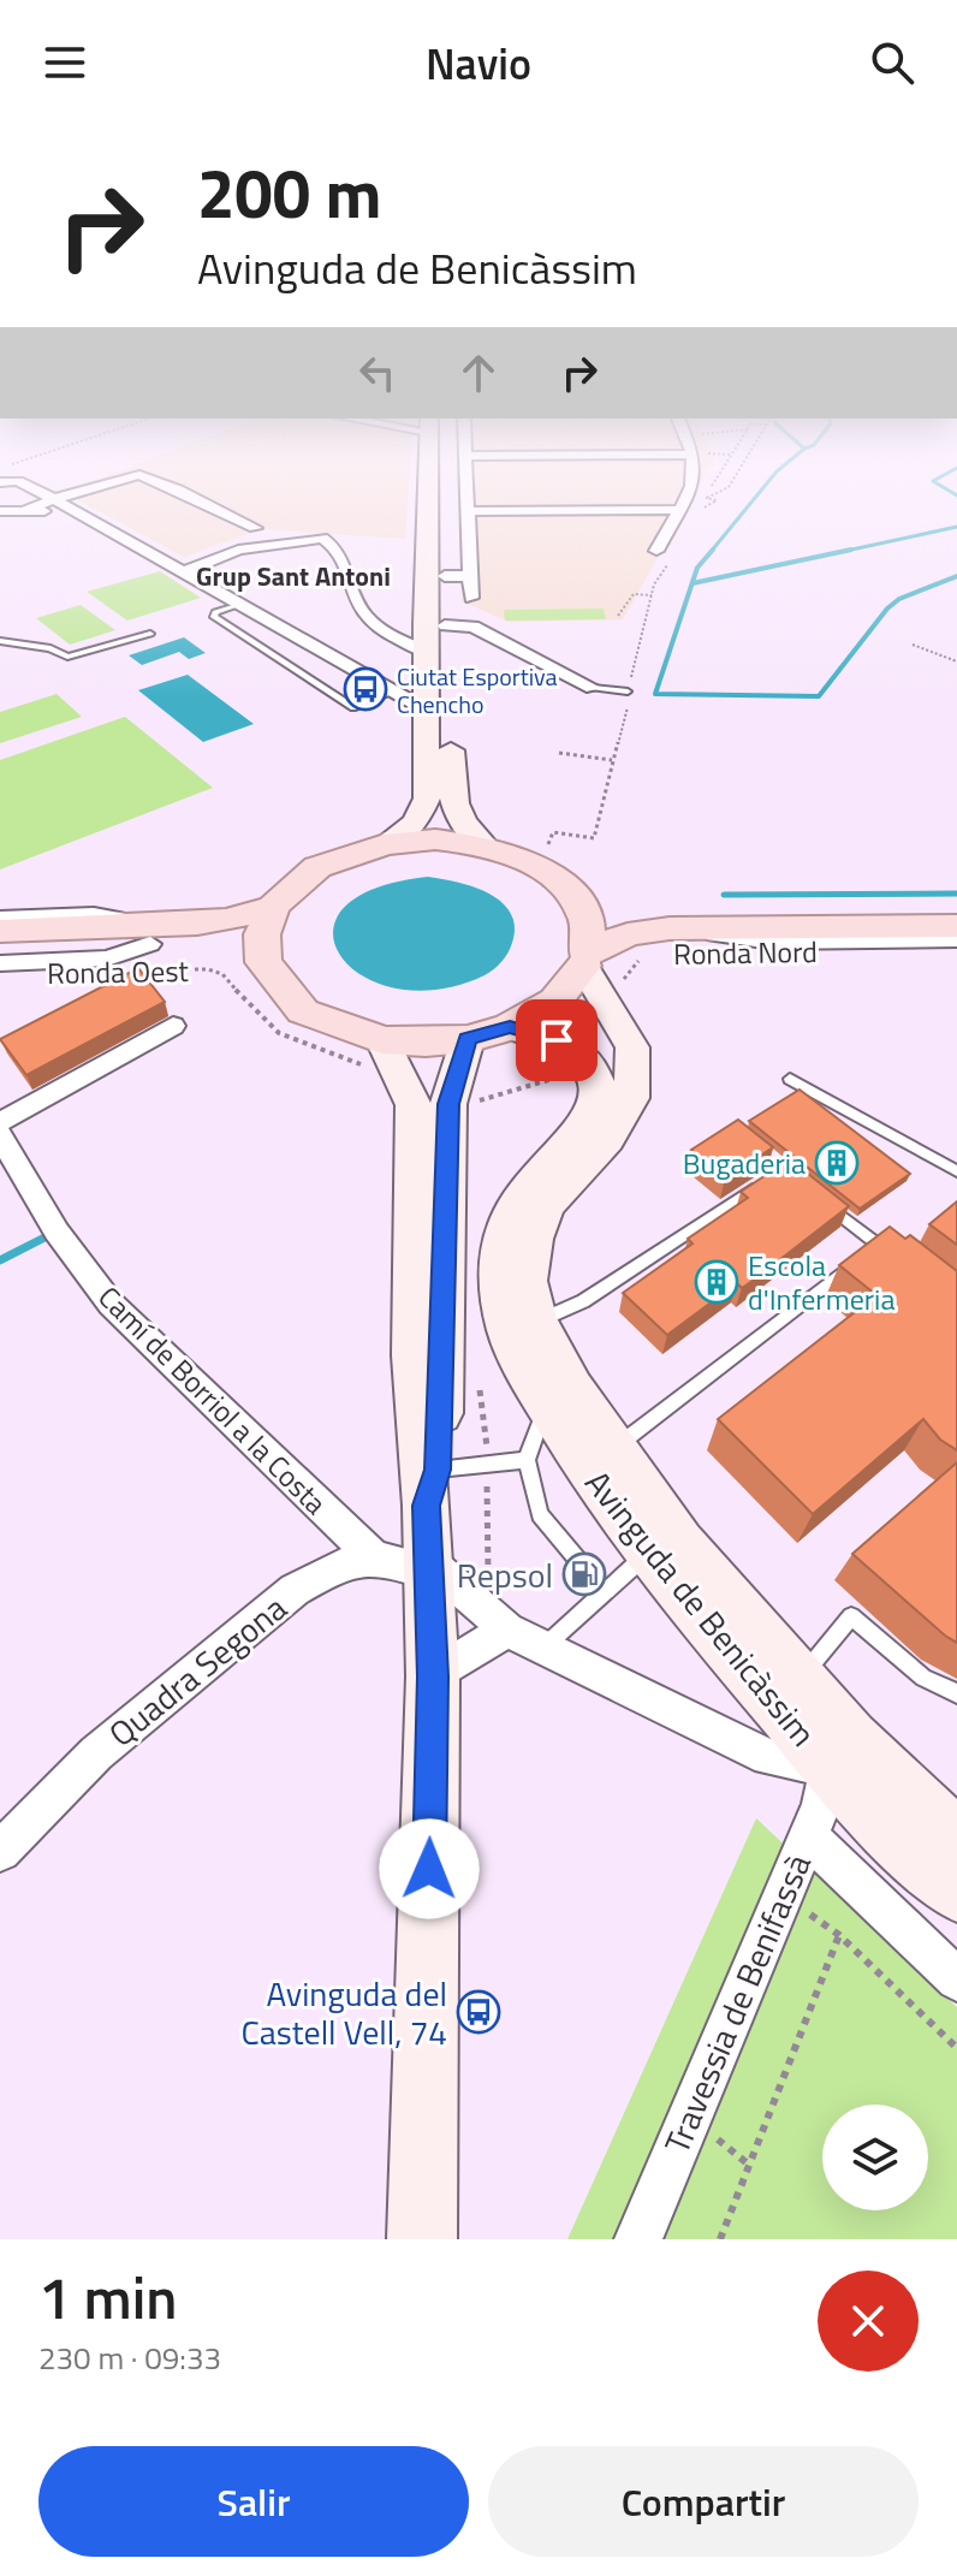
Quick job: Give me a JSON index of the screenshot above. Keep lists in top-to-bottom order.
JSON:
{
  "streets": {
    "main road": ["Ronda Nord", "Ronda Oest", "Avinguda de Benicàssim"],
    "street": ["Camí de Borriol a la Costa", "Quadra Segona", "Travessia de Benifassà"]
  },
  "crossings": [
    ["Ronda Nord", "Ronda Oest"],
    ["Ronda Nord", "Avinguda de Benicàssim"],
    ["Ronda Oest", "Avinguda de Benicàssim"],
    ["Camí de Borriol a la Costa", "Quadra Segona"],
    ["Avinguda de Benicàssim", "Travessia de Benifassà"]
  ],
  "districts": ["Grup Sant Antoni"],
  "places": {
    "bus stop": ["Ciutat Esportiva Chencho", "Avinguda del Castell Vell, 74"],
    "building": ["Bugaderia", "Escola d'Infermeria"],
    "fuel station": ["Repsol"]
  },
  "page": {
    "header": "Navio",
    "turn": ["200 m", "Avinguda de Benicàssim"],
    "heading": ["1 min", "230 m · 09:33"],
    "buttons": ["Salir", "Compartir"]
  }
}
